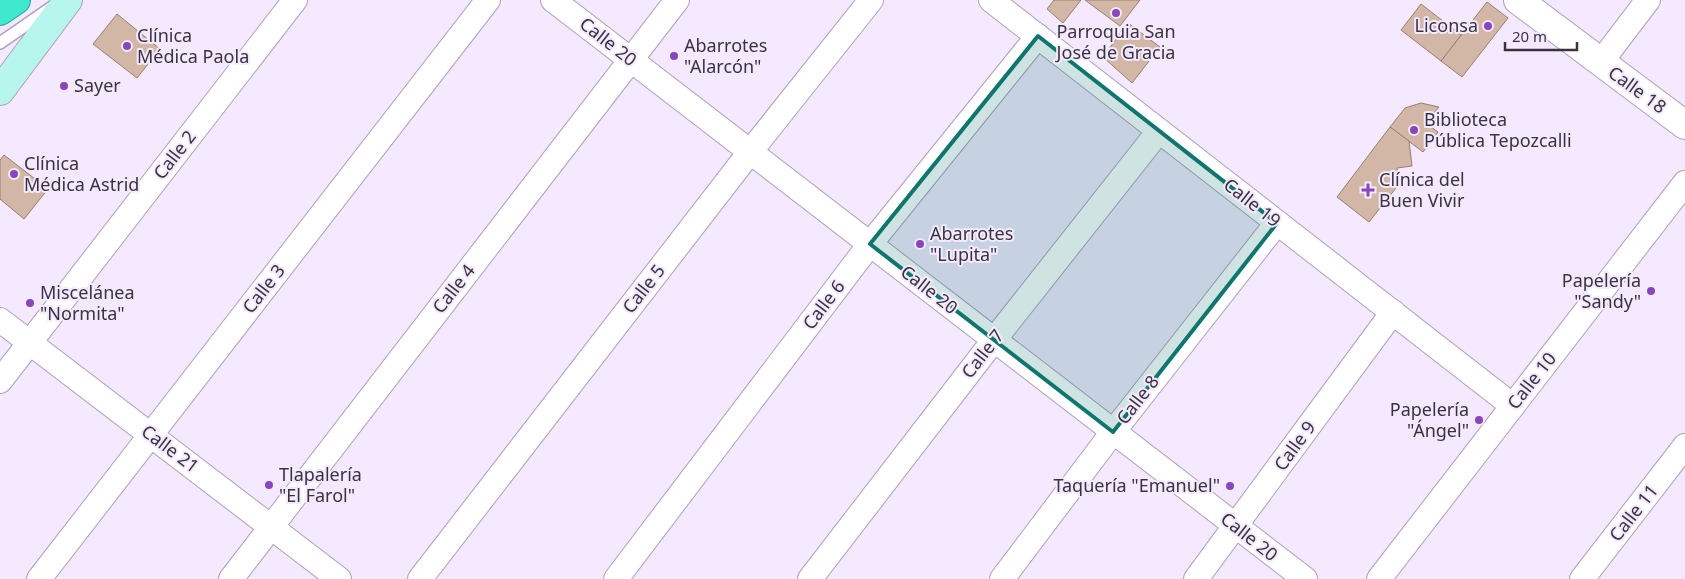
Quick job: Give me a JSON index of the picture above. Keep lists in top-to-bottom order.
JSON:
{
  "streets": {
    "street": [
      "Calle 20",
      "Calle 18",
      "Calle 2",
      "Calle 19",
      "Calle 3",
      "Calle 4",
      "Calle 5",
      "Calle 6",
      "Calle 7",
      "Calle 10",
      "Calle 8",
      "Calle 9",
      "Calle 21",
      "Calle 11"
    ]
  },
  "crossings": [
    ["Calle 20", "Calle 4"],
    ["Calle 20", "Calle 5"],
    ["Calle 20", "Calle 6"],
    ["Calle 20", "Calle 7"],
    ["Calle 20", "Calle 8"],
    ["Calle 20", "Calle 9"],
    ["Calle 2", "Calle 21"],
    ["Calle 19", "Calle 6"],
    ["Calle 19", "Calle 7"],
    ["Calle 19", "Calle 10"],
    ["Calle 19", "Calle 8"],
    ["Calle 19", "Calle 9"],
    ["Calle 3", "Calle 21"],
    ["Calle 4", "Calle 21"]
  ],
  "places": {
    "other": [
      "Parroquia San José de Gracia",
      "Liconsa",
      "Clínica Médica Paola",
      "Abarrotes \"Alarcón\"",
      "Sayer",
      "Biblioteca Pública Tepozcalli",
      "Clínica Médica Astrid",
      "Abarrotes \"Lupita\"",
      "Papelería \"Sandy\"",
      "Miscelánea \"Normita\"",
      "Papelería \"Ángel\"",
      "Tlapalería \"El Farol\"",
      "Taquería \"Emanuel\""
    ],
    "health": ["Clínica del Buen Vivir"]
  },
  "scale_bar": "20 m"
}
